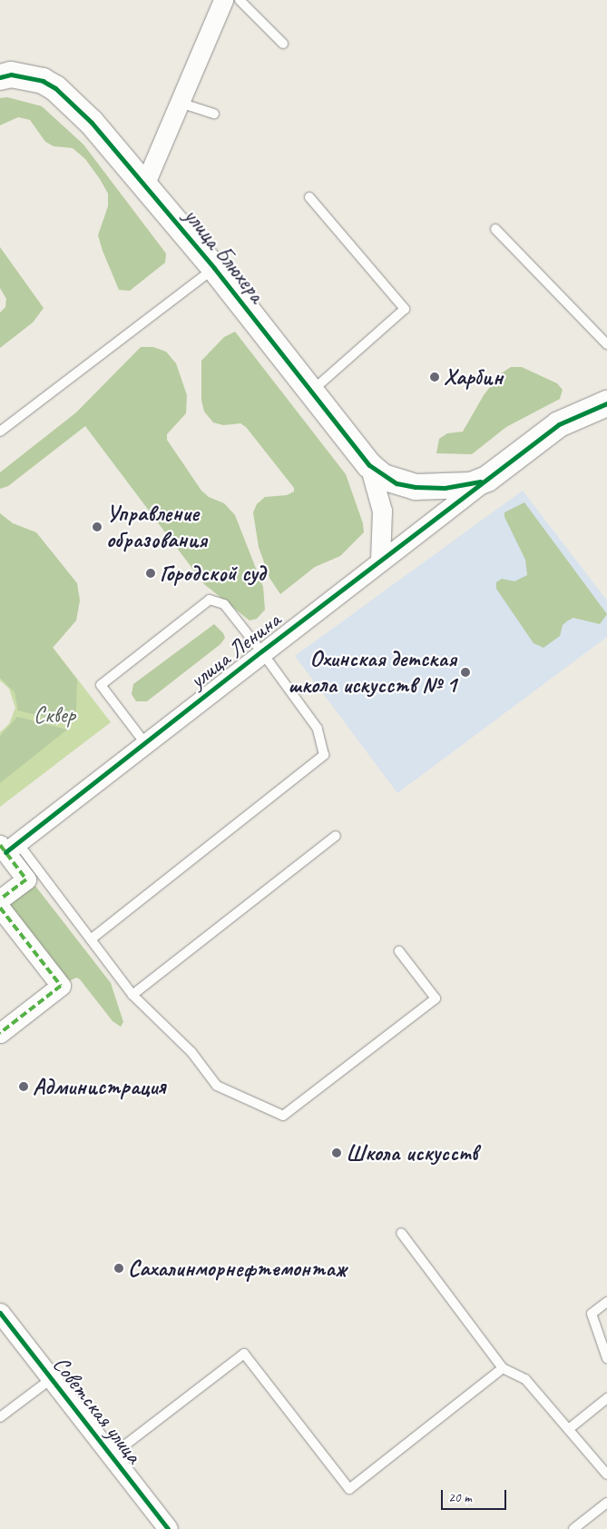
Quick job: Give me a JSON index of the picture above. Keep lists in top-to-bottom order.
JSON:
{
  "streets": {
    "street": ["улица Блюхера", "улица Ленина", "Советская улица"]
  },
  "crossings": [
    ["улица Блюхера", "улица Ленина"]
  ],
  "parks": ["Сквер"],
  "places": [
    "Харбин",
    "Управление образования",
    "Городской суд",
    "Охинская детская школа искусств № 1",
    "Администрация",
    "Школа искусств",
    "Сахалинморнефтемонтаж"
  ],
  "scale_bar": "20 m"
}
